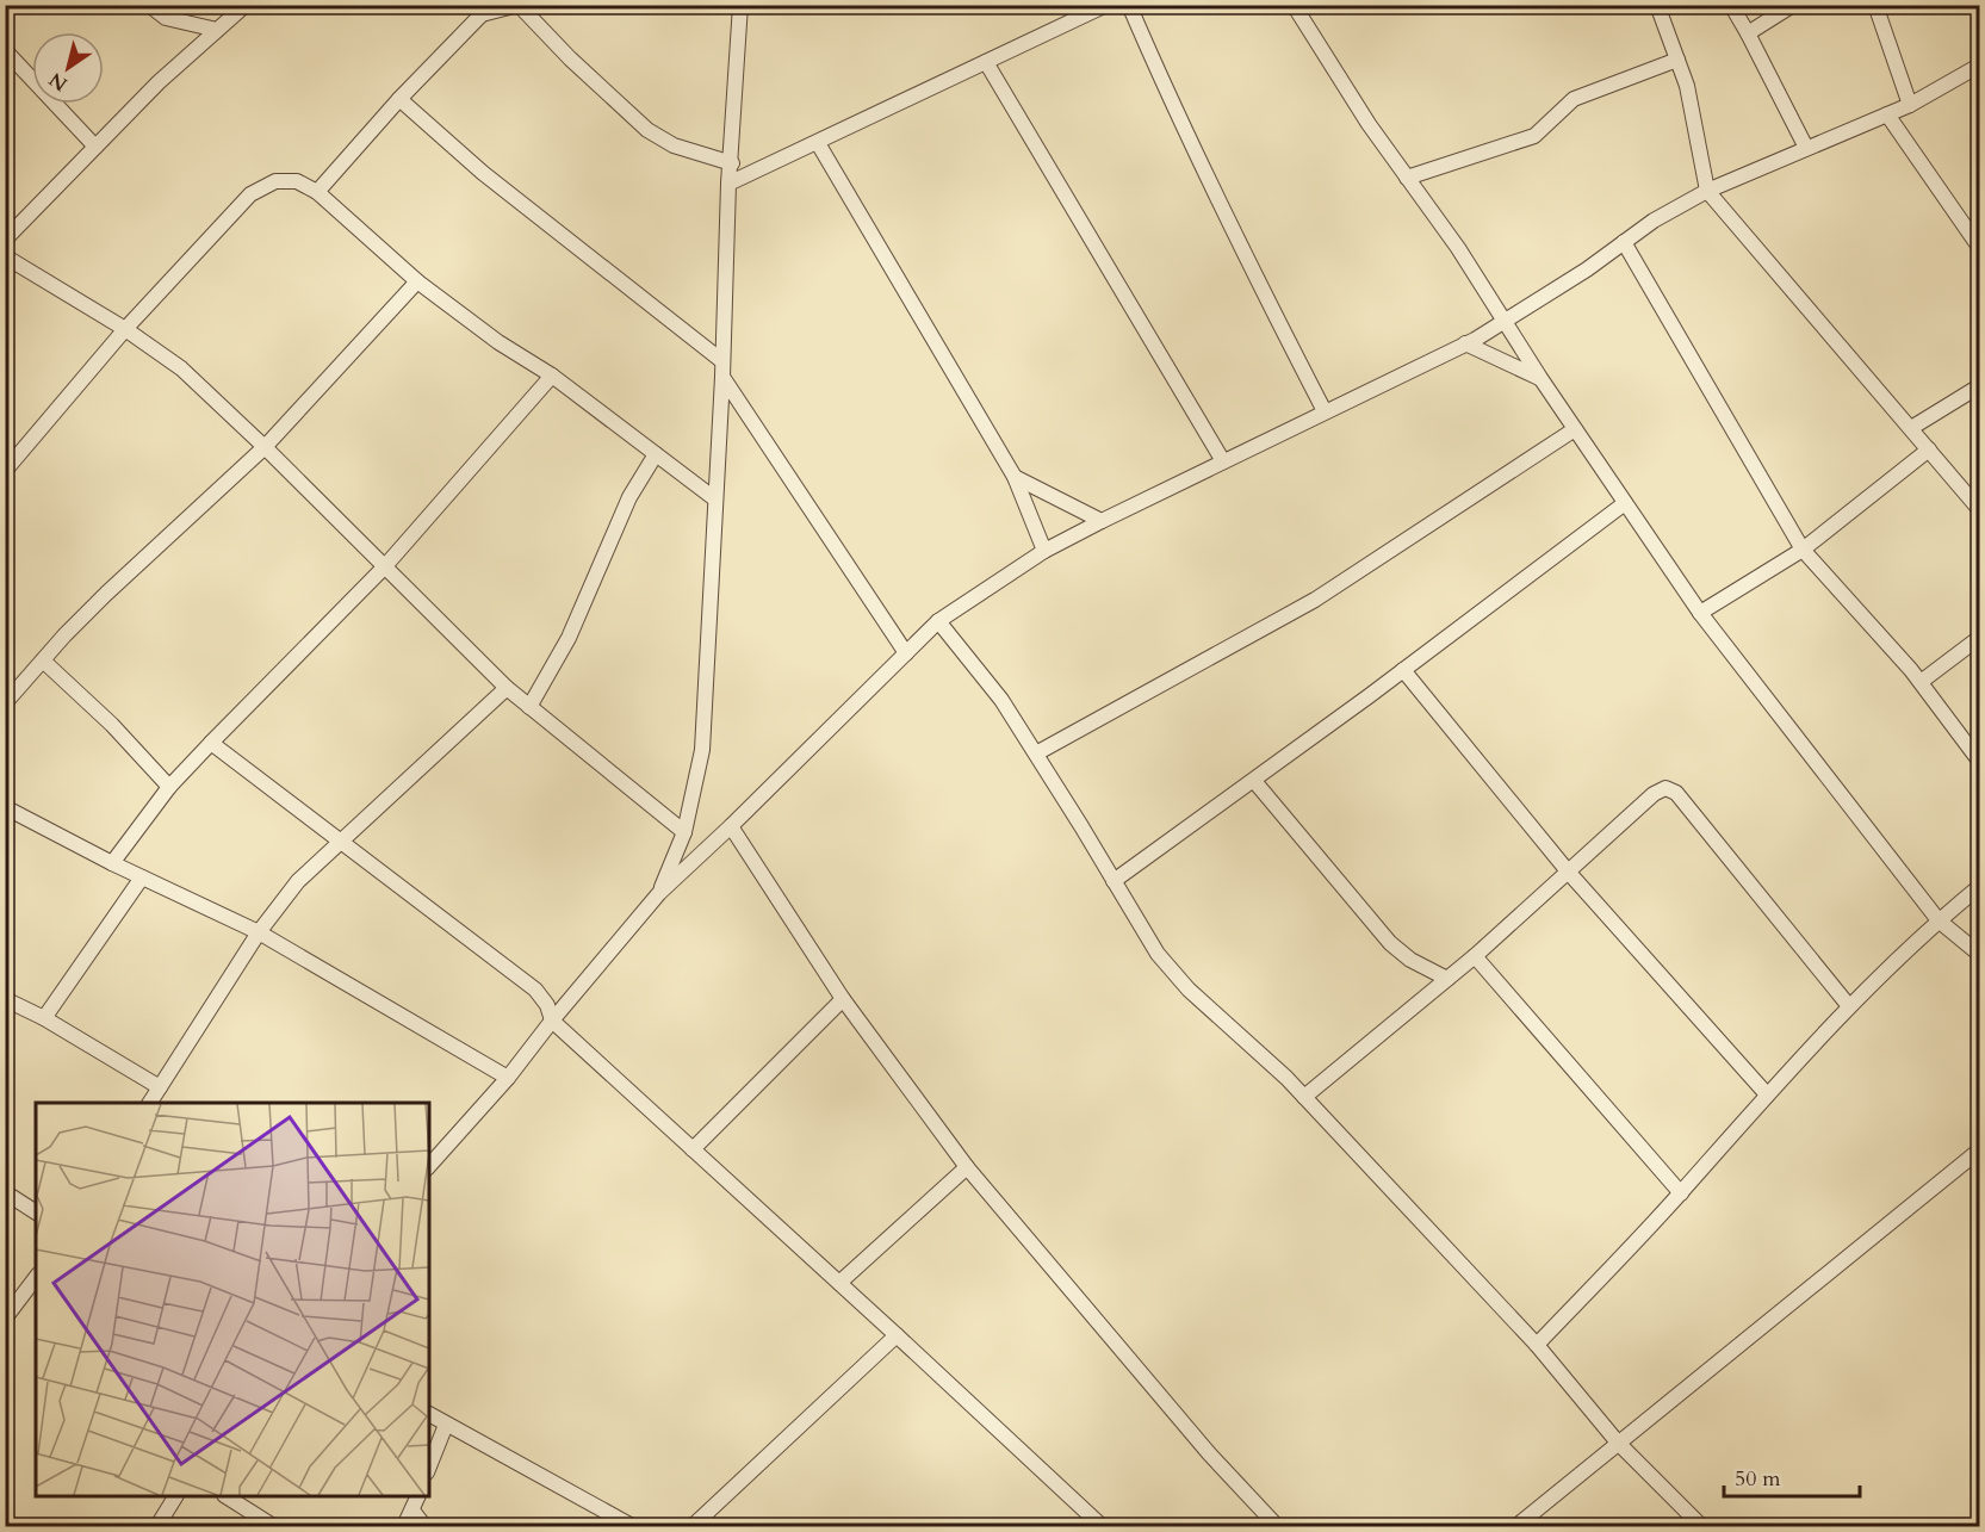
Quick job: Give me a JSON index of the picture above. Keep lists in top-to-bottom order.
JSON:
{
  "scale_bar": "50 m",
  "north": "bottom left"
}
